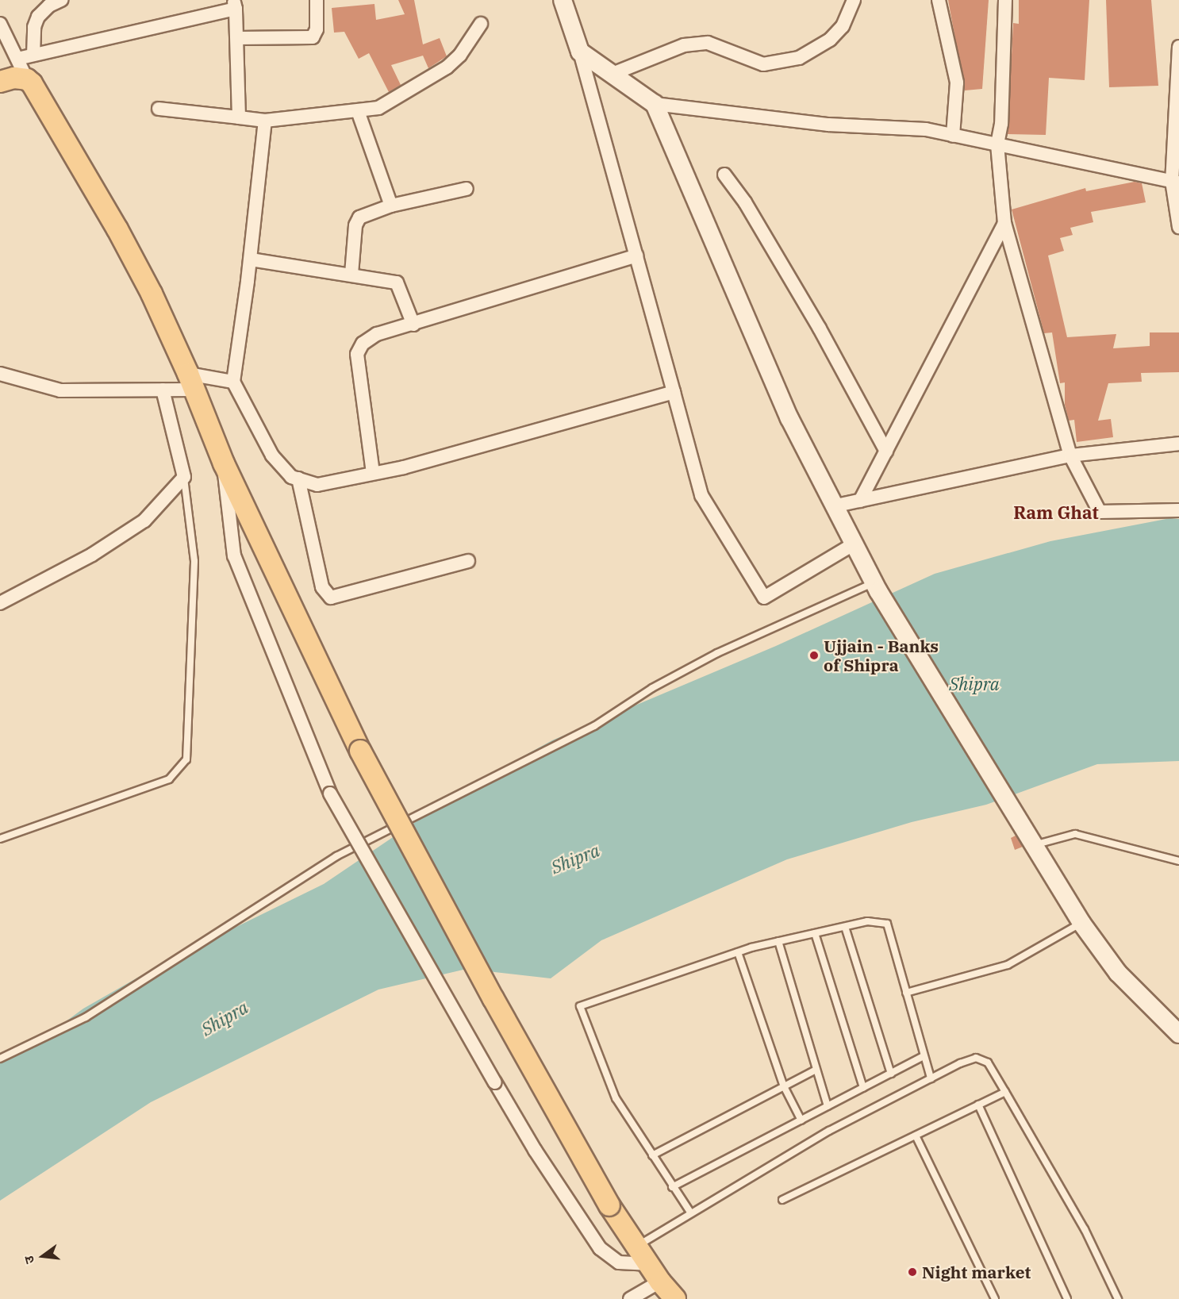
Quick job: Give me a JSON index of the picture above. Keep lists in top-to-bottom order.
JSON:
{
  "districts": ["Ram Ghat"],
  "water": ["Shipra"],
  "places": ["Ujjain - Banks of Shipra", "Night market"],
  "north": "left"
}
